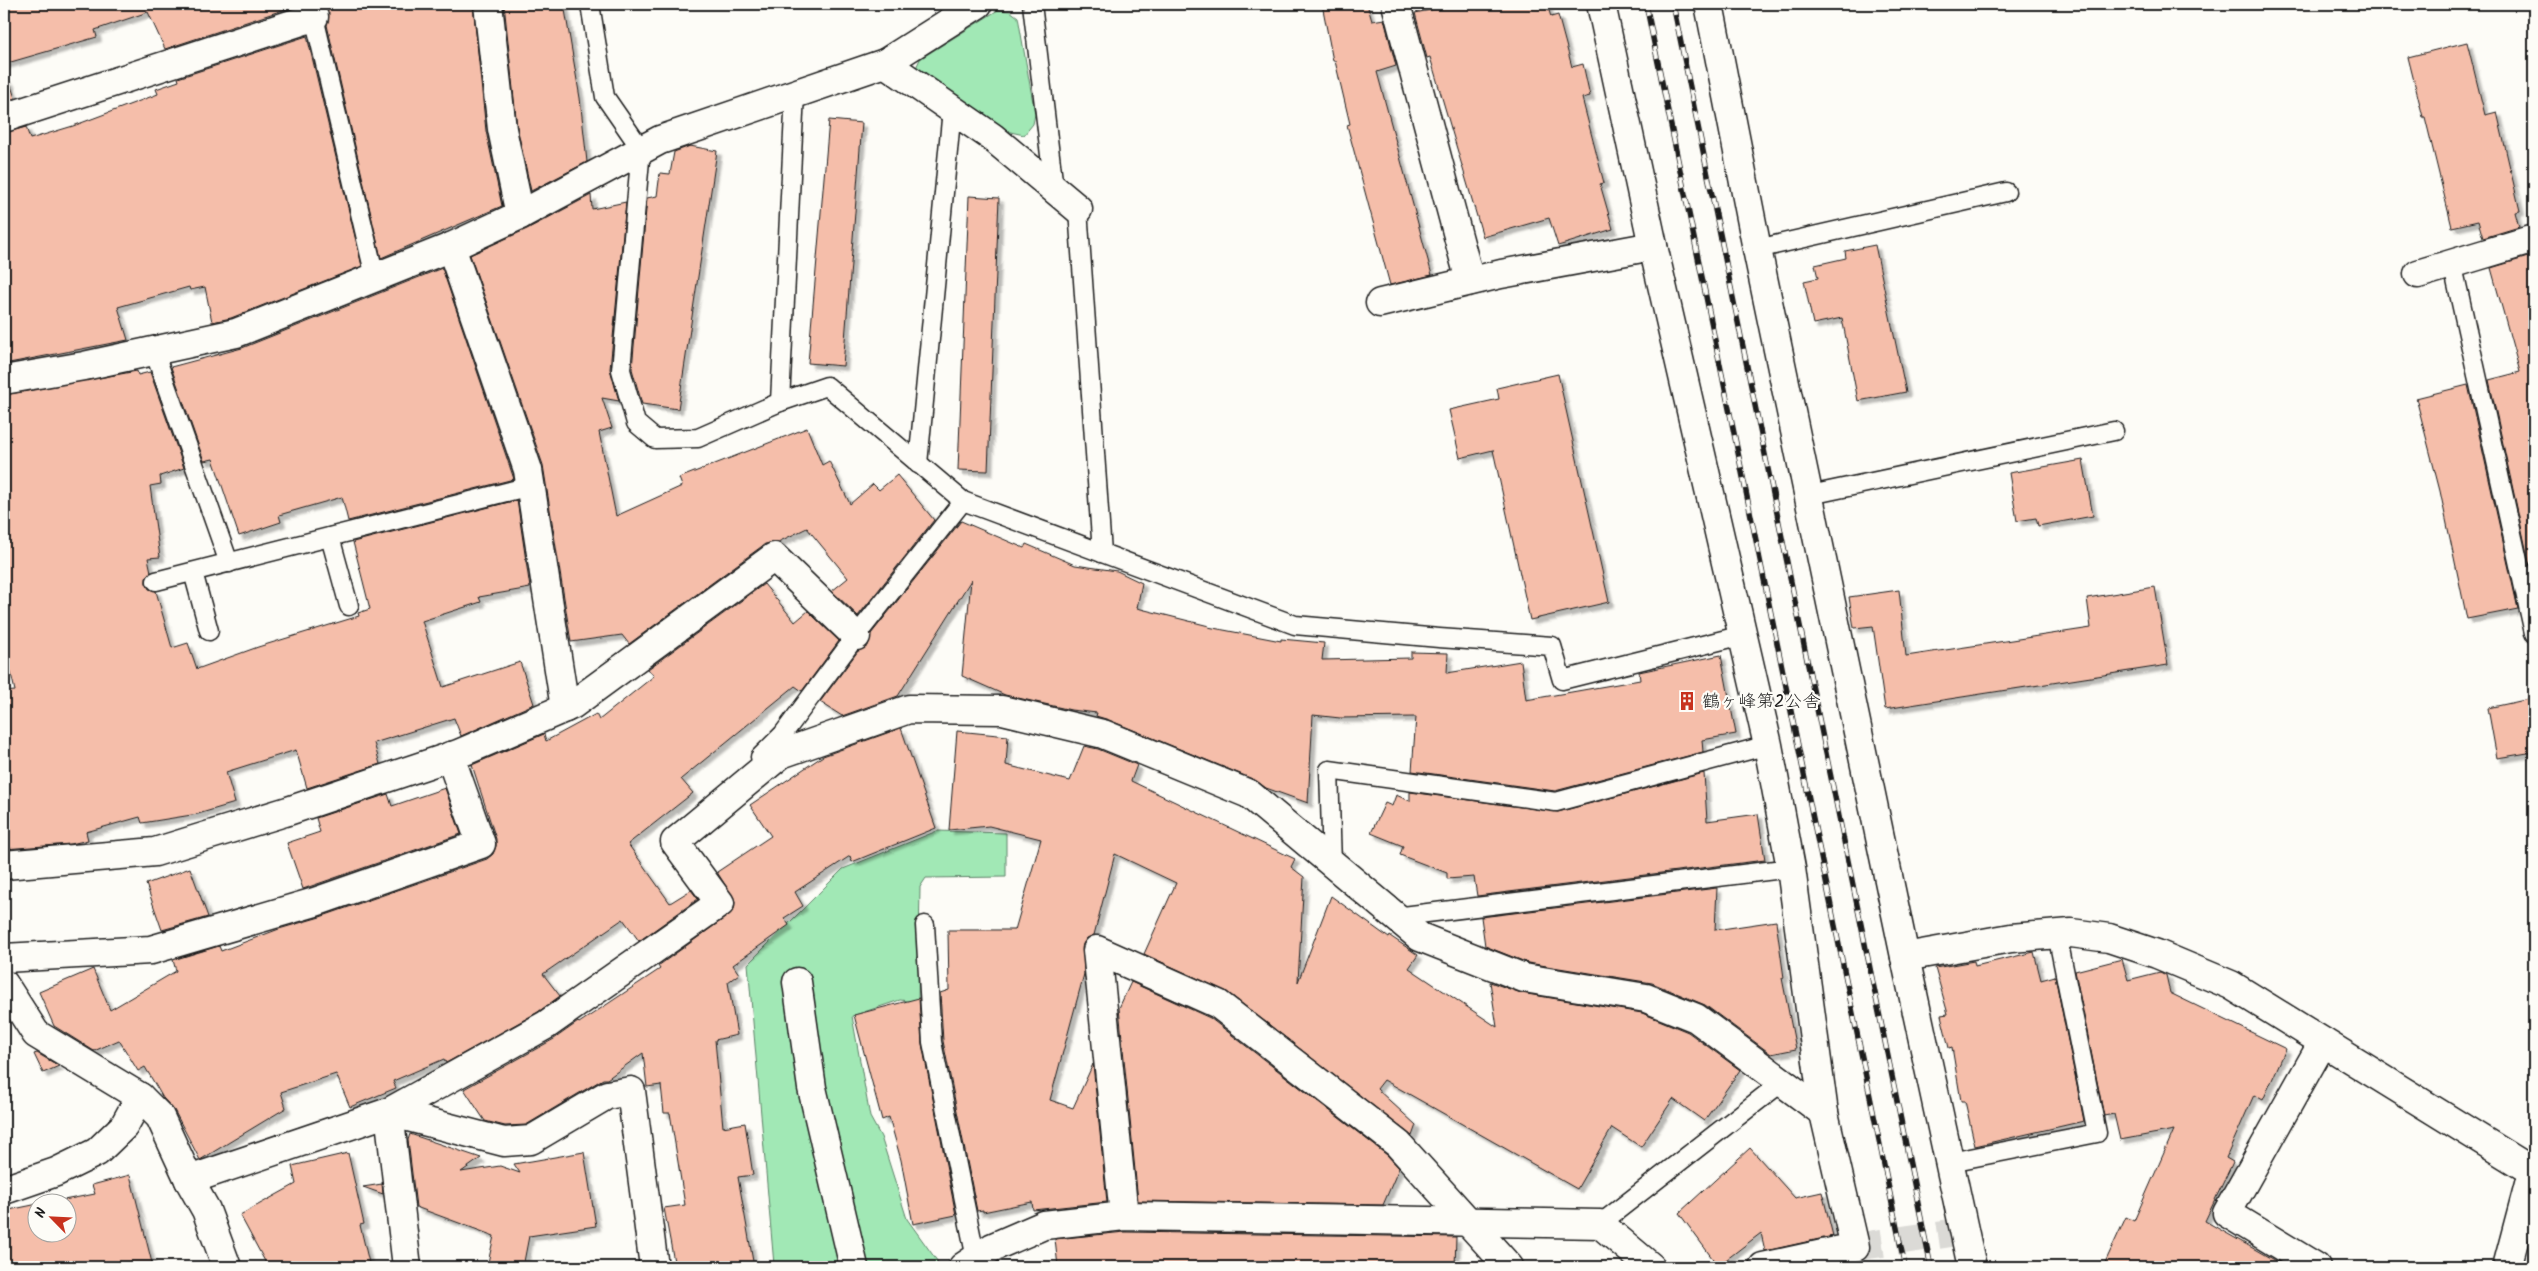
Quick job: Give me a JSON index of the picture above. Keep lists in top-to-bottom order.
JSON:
{
  "places": {
    "building": ["鶴ヶ峰第2公舎"]
  },
  "north": "top left"
}
